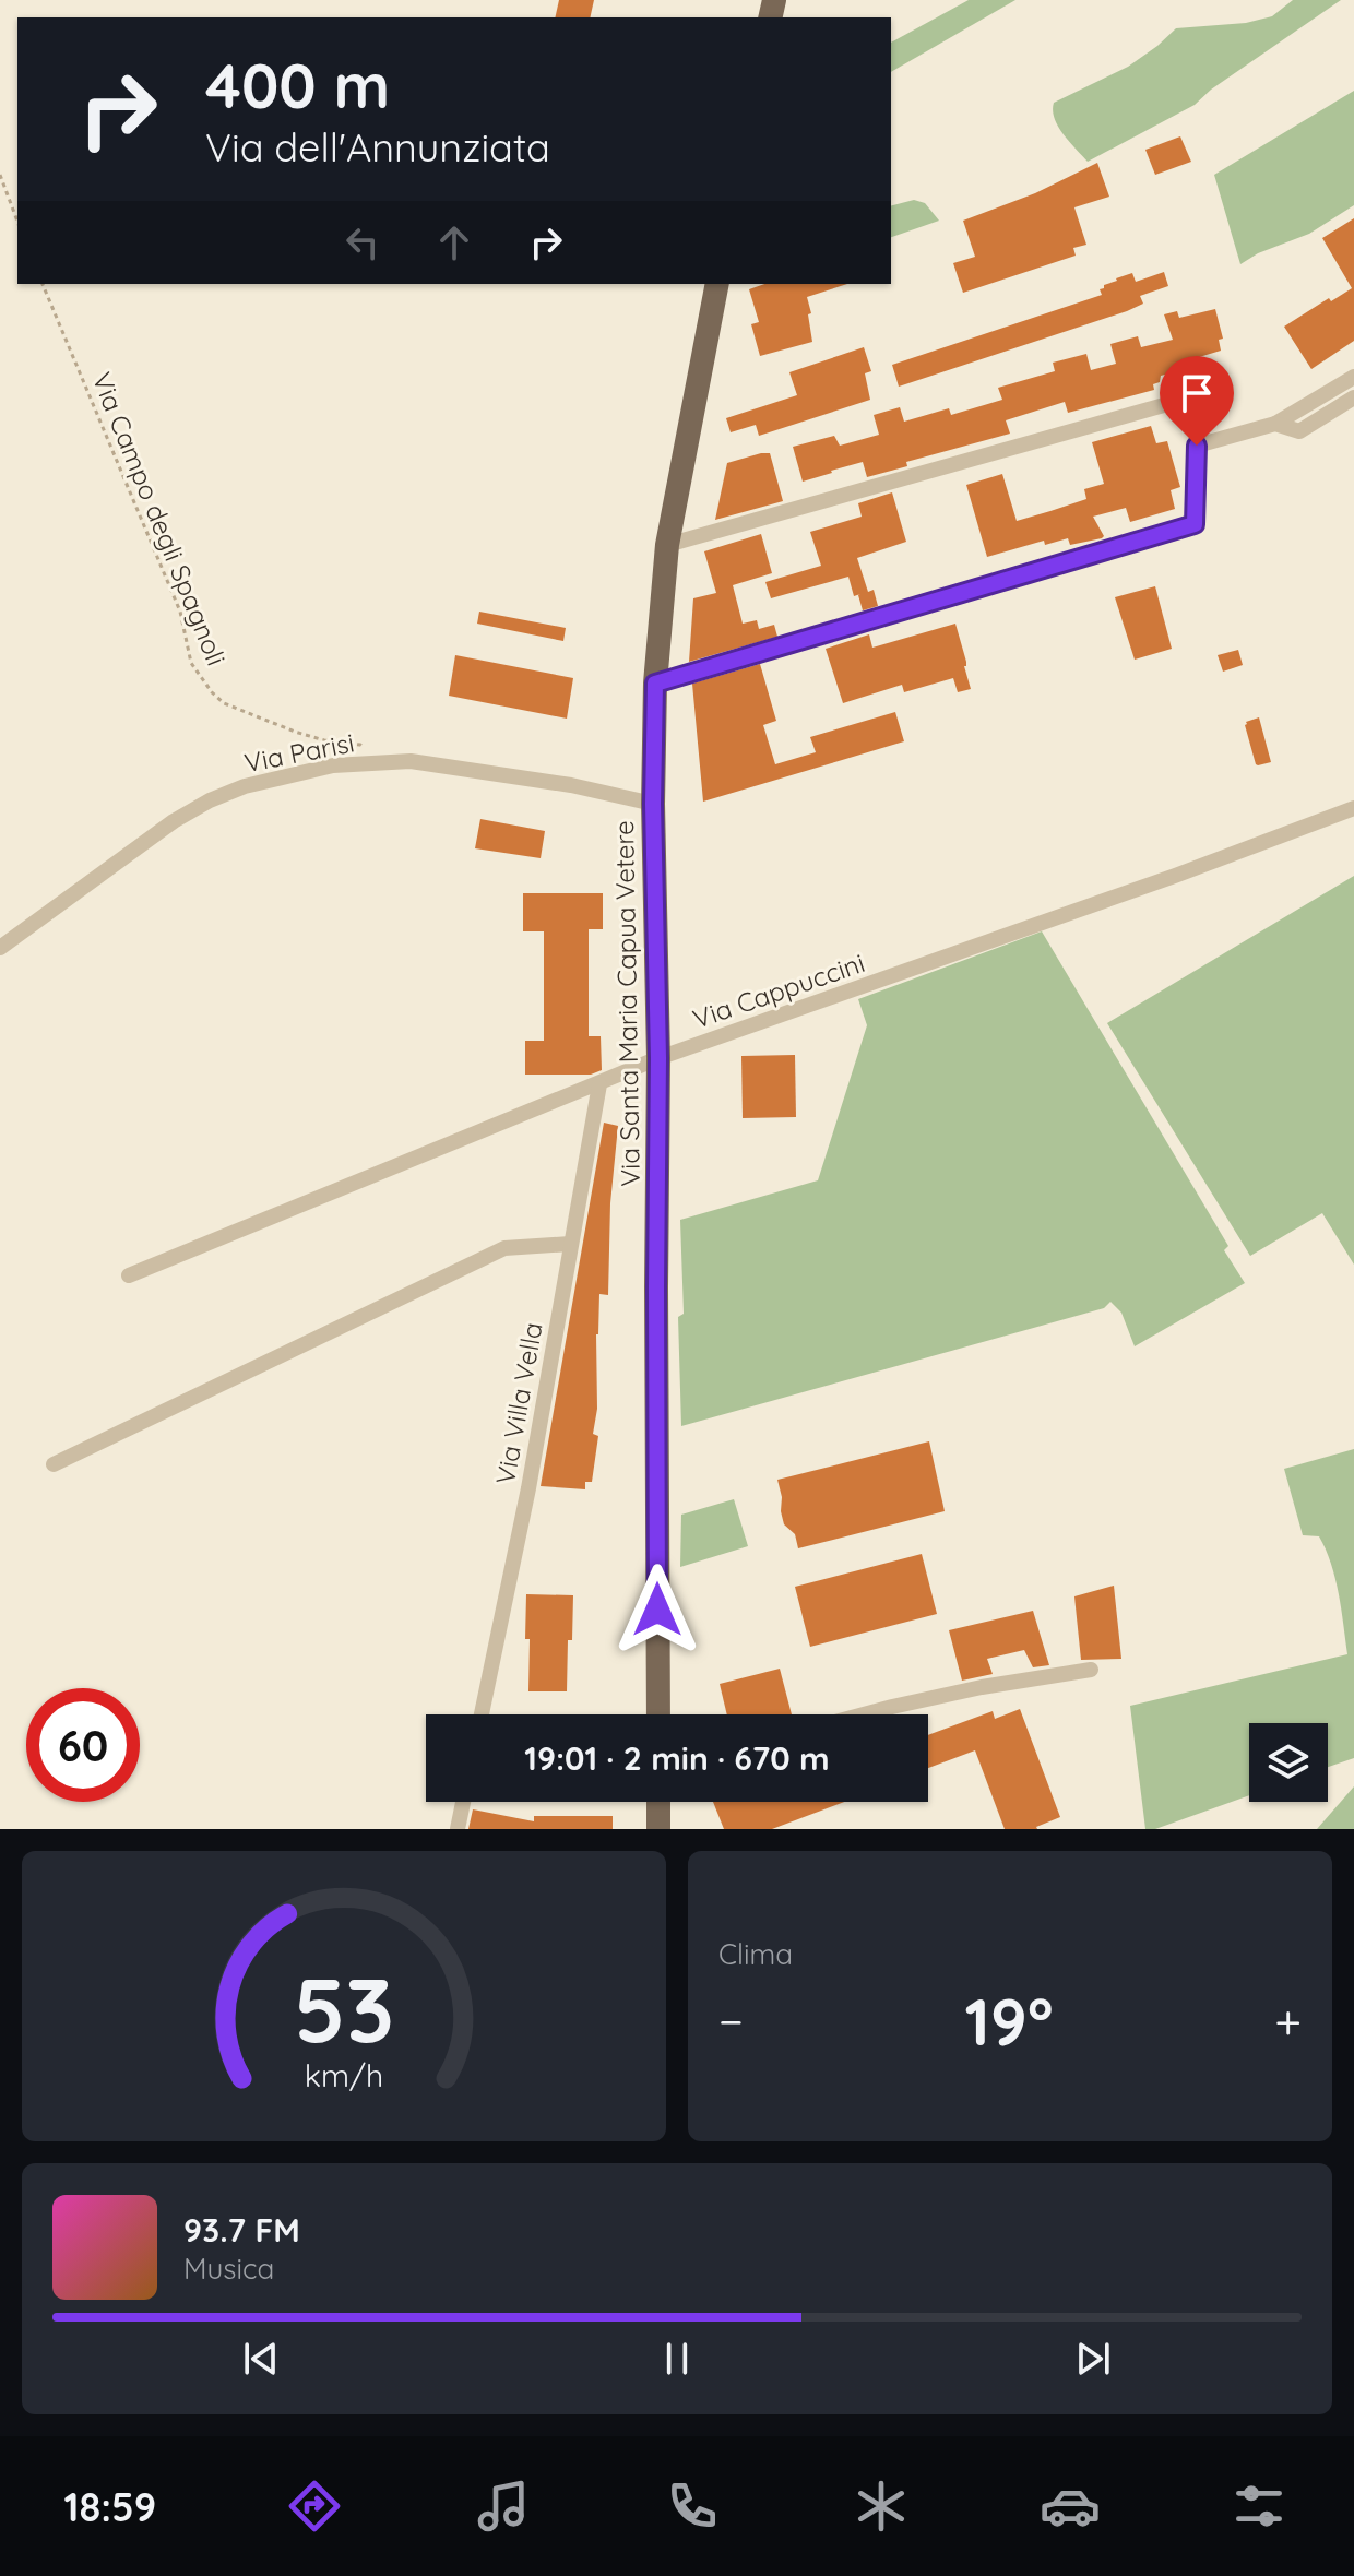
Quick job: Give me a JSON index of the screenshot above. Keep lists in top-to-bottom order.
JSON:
{
  "streets": {
    "main road": ["Via Santa Maria Capua Vetere"],
    "street": ["Via Parisi", "Via Cappuccini", "Via Villa Vella"],
    "path": ["Via Campo degli Spagnoli"]
  },
  "crossings": [
    ["Via Campo degli Spagnoli", "Via Parisi"],
    ["Via Parisi", "Via Santa Maria Capua Vetere"],
    ["Via Cappuccini", "Via Santa Maria Capua Vetere"],
    ["Via Cappuccini", "Via Villa Vella"]
  ],
  "page": {
    "turn": ["400 m", "Via dell'Annunziata"],
    "limit": "60",
    "trip": "19:01 · 2 min · 670 m",
    "tile": "Clima",
    "heat": ["−", "19°", "+"],
    "song": ["93.7 FM", "Musica"],
    "tabs": "18:59",
    "gauge": ["53", "km/h"]
  }
}
